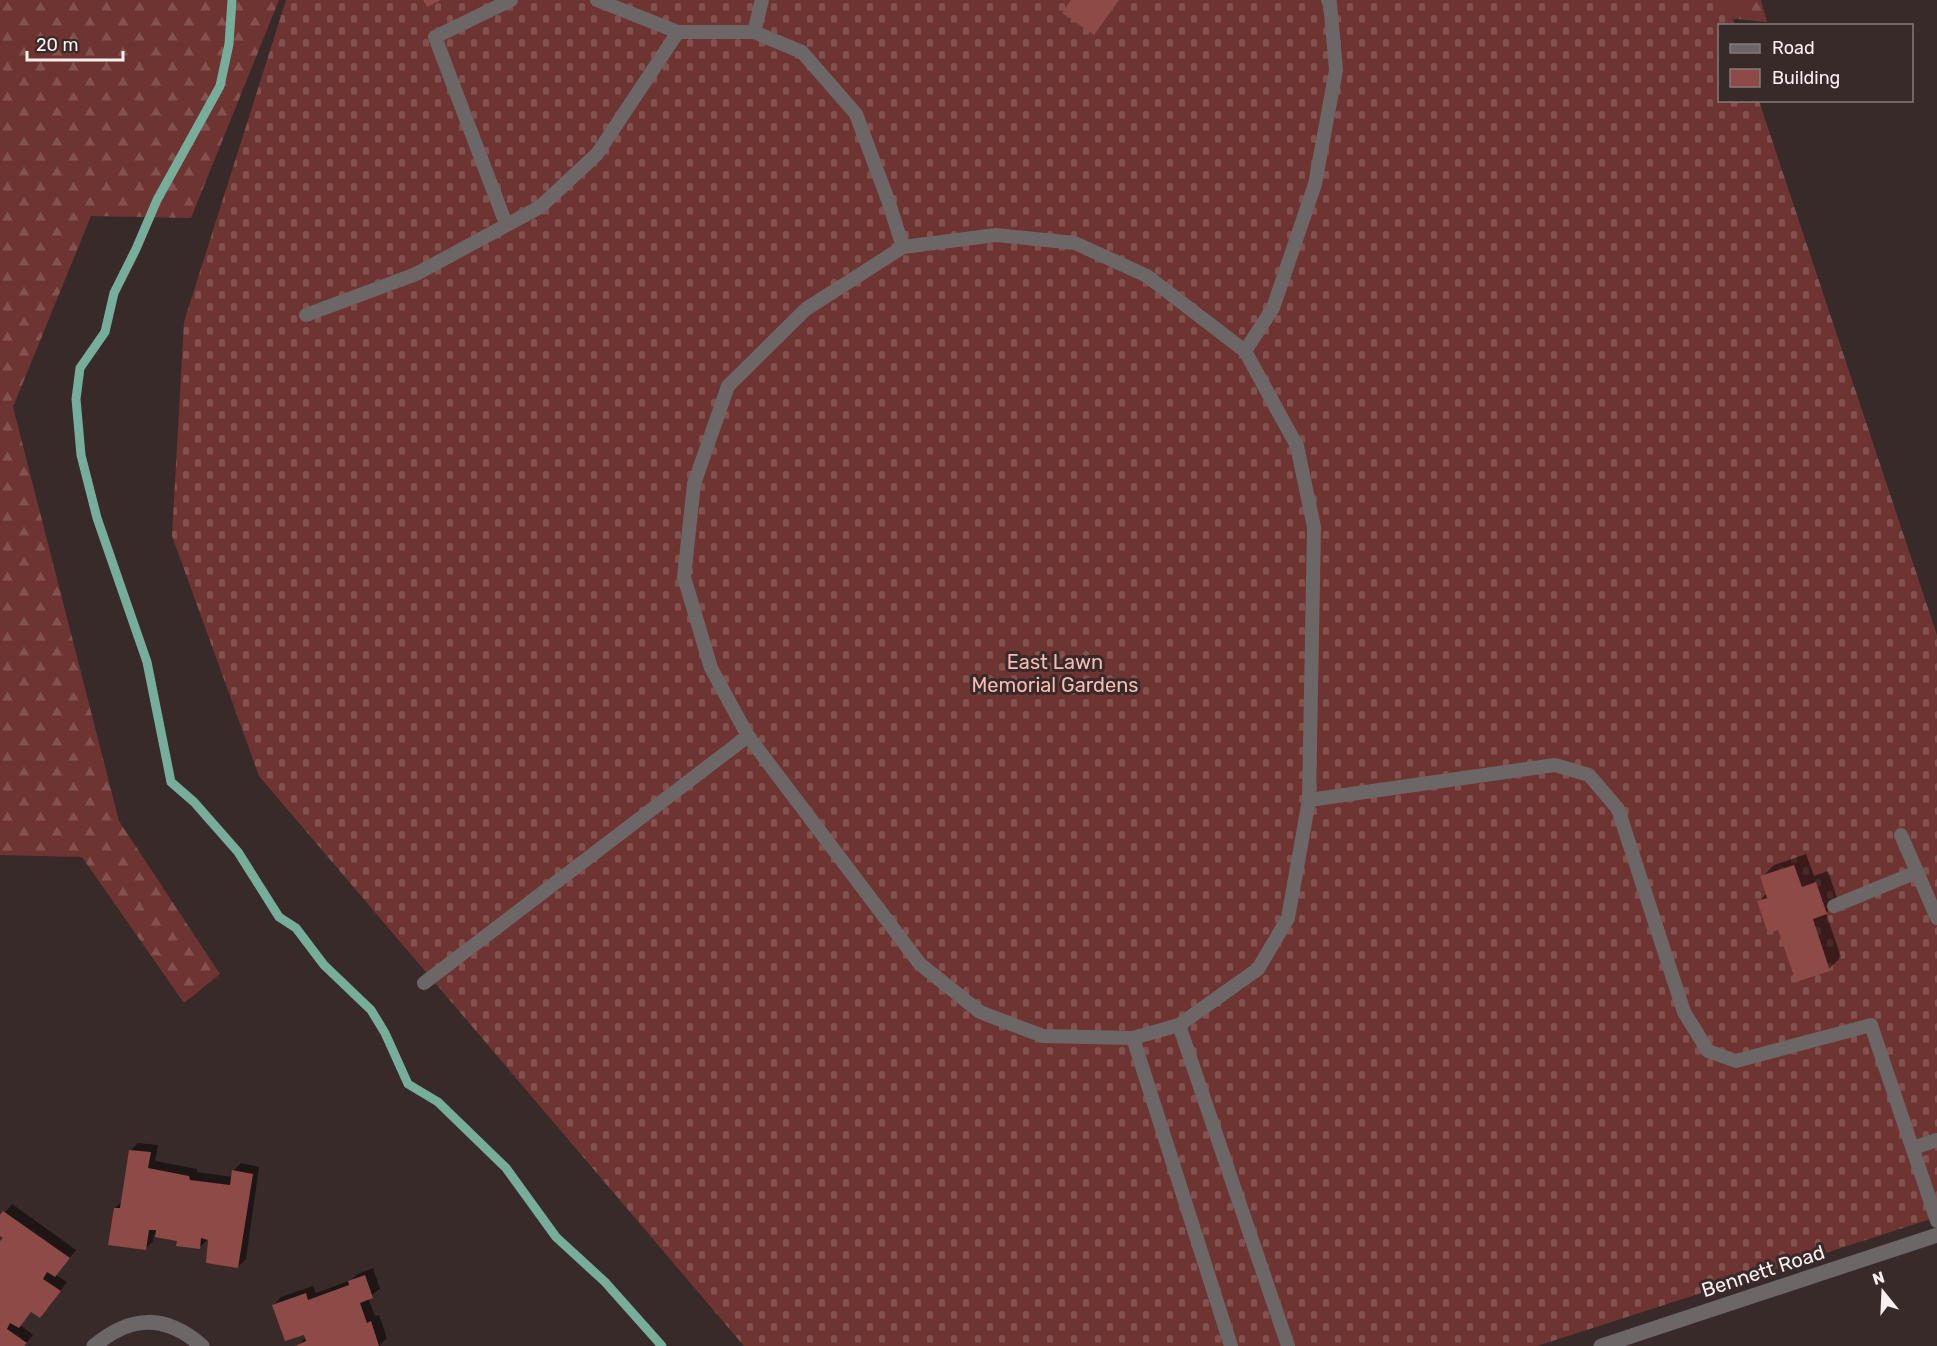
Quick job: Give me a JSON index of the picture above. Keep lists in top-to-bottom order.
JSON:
{
  "streets": {
    "street": ["Bennett Road"]
  },
  "parks": ["East Lawn Memorial Gardens"],
  "legend": ["Road", "Building"],
  "scale_bar": "20 m",
  "north": "top"
}
